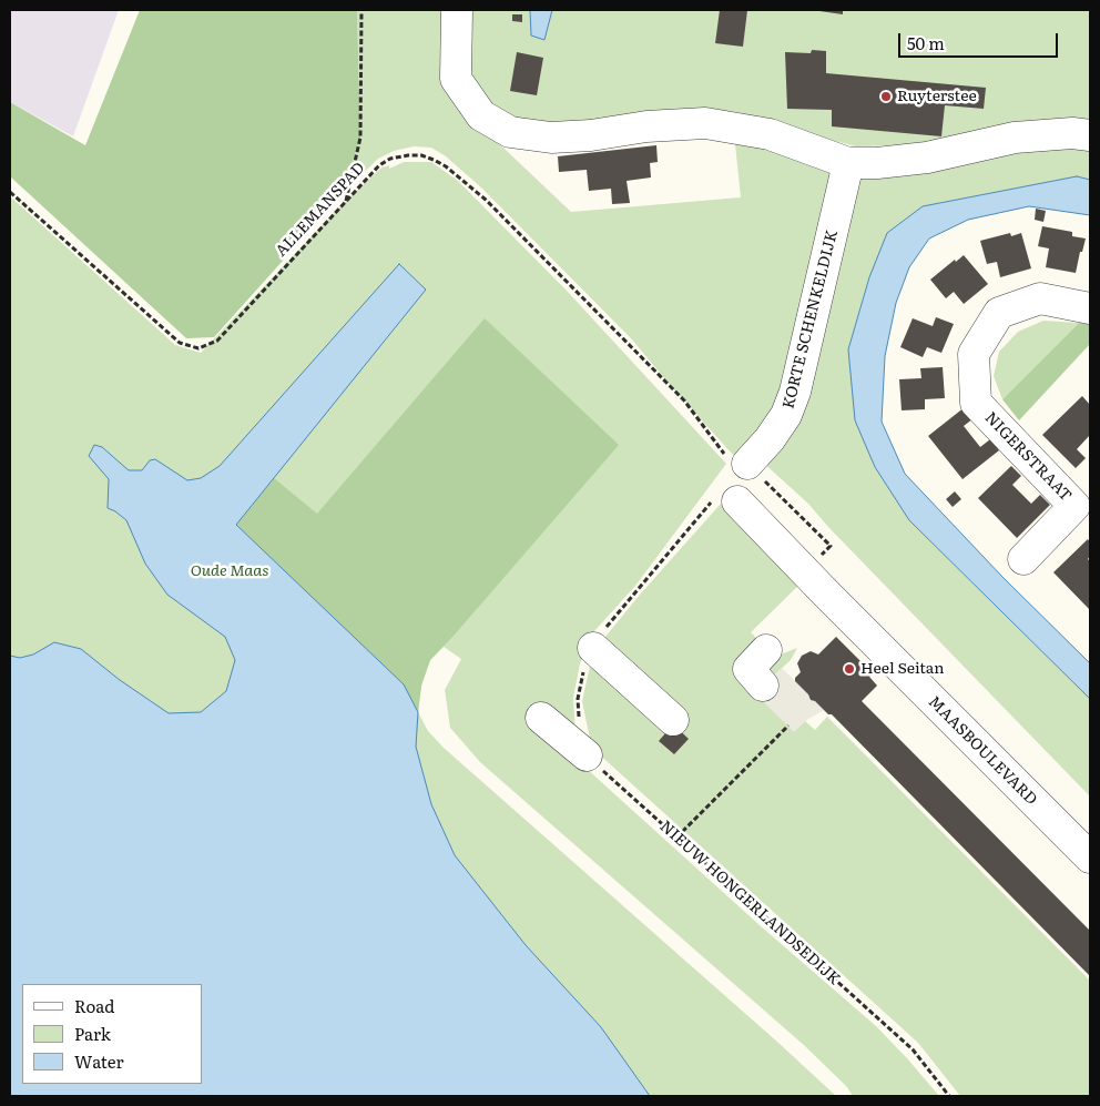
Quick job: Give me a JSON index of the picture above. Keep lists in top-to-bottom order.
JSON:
{
  "streets": {
    "street": ["KORTE SCHENKELDIJK", "NIGERSTRAAT", "MAASBOULEVARD"],
    "path": ["ALLEMANSPAD", "NIEUW HONGERLANDSEDIJK"]
  },
  "crossings": [
    ["ALLEMANSPAD", "KORTE SCHENKELDIJK"]
  ],
  "parks": ["Oude Maas"],
  "places": ["Ruyterstee", "Heel Seitan"],
  "legend": ["Road", "Park", "Water"],
  "scale_bar": "50 m"
}
